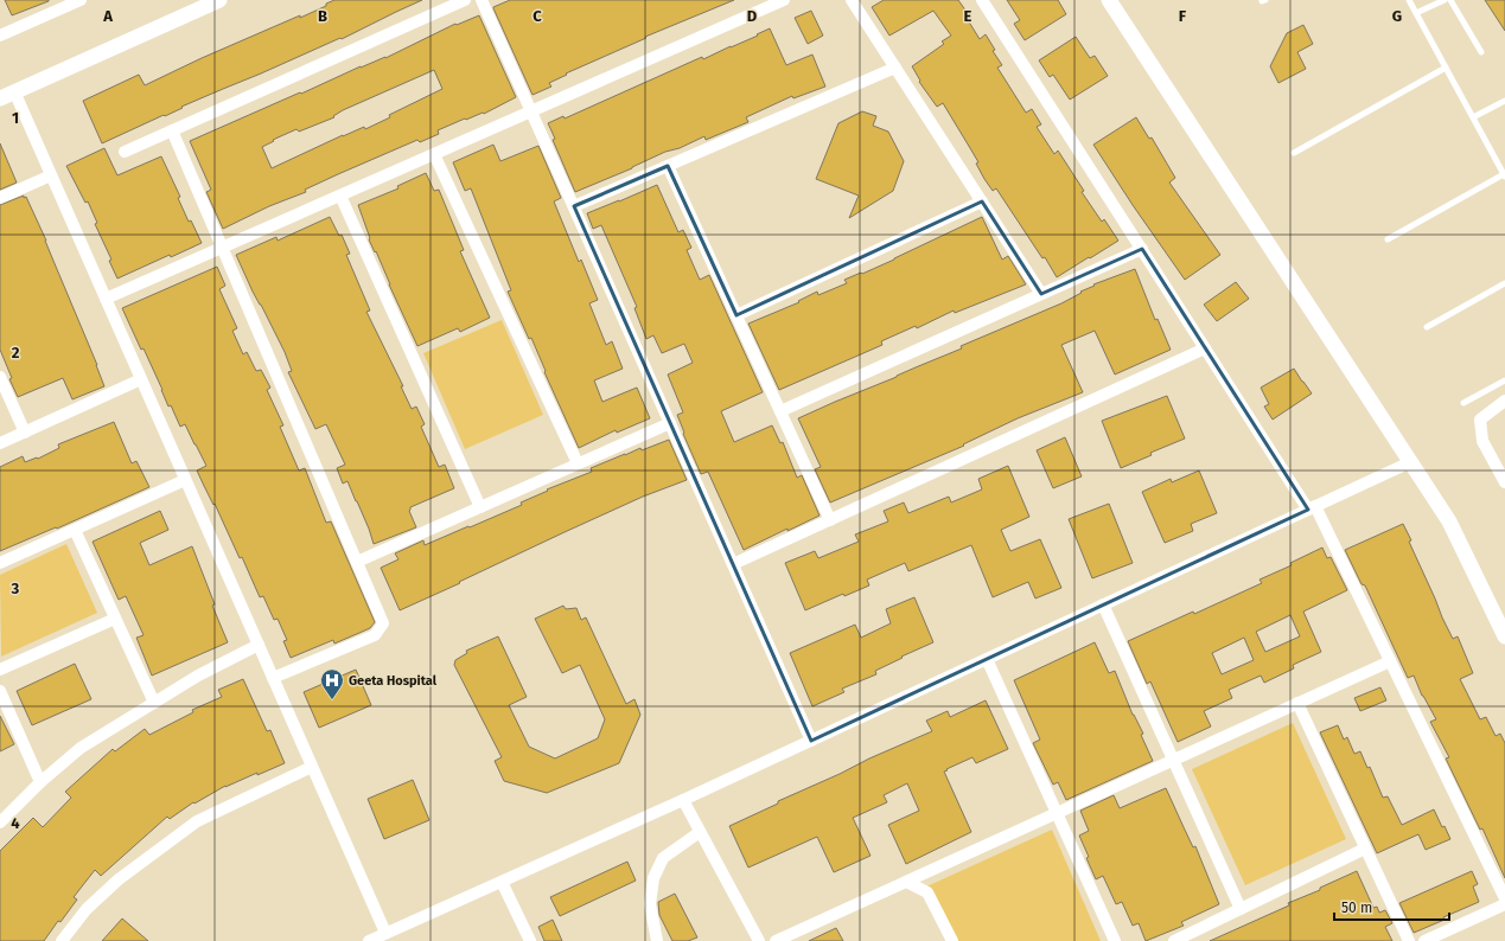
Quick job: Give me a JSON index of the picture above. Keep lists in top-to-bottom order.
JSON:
{
  "places": {
    "hospital": ["Geeta Hospital"]
  },
  "scale_bar": "50 m",
  "grid": {
    "columns": [
      "A",
      "B",
      "C",
      "D",
      "E",
      "F",
      "G"
    ],
    "rows": [
      "1",
      "2",
      "3",
      "4"
    ]
  }
}
